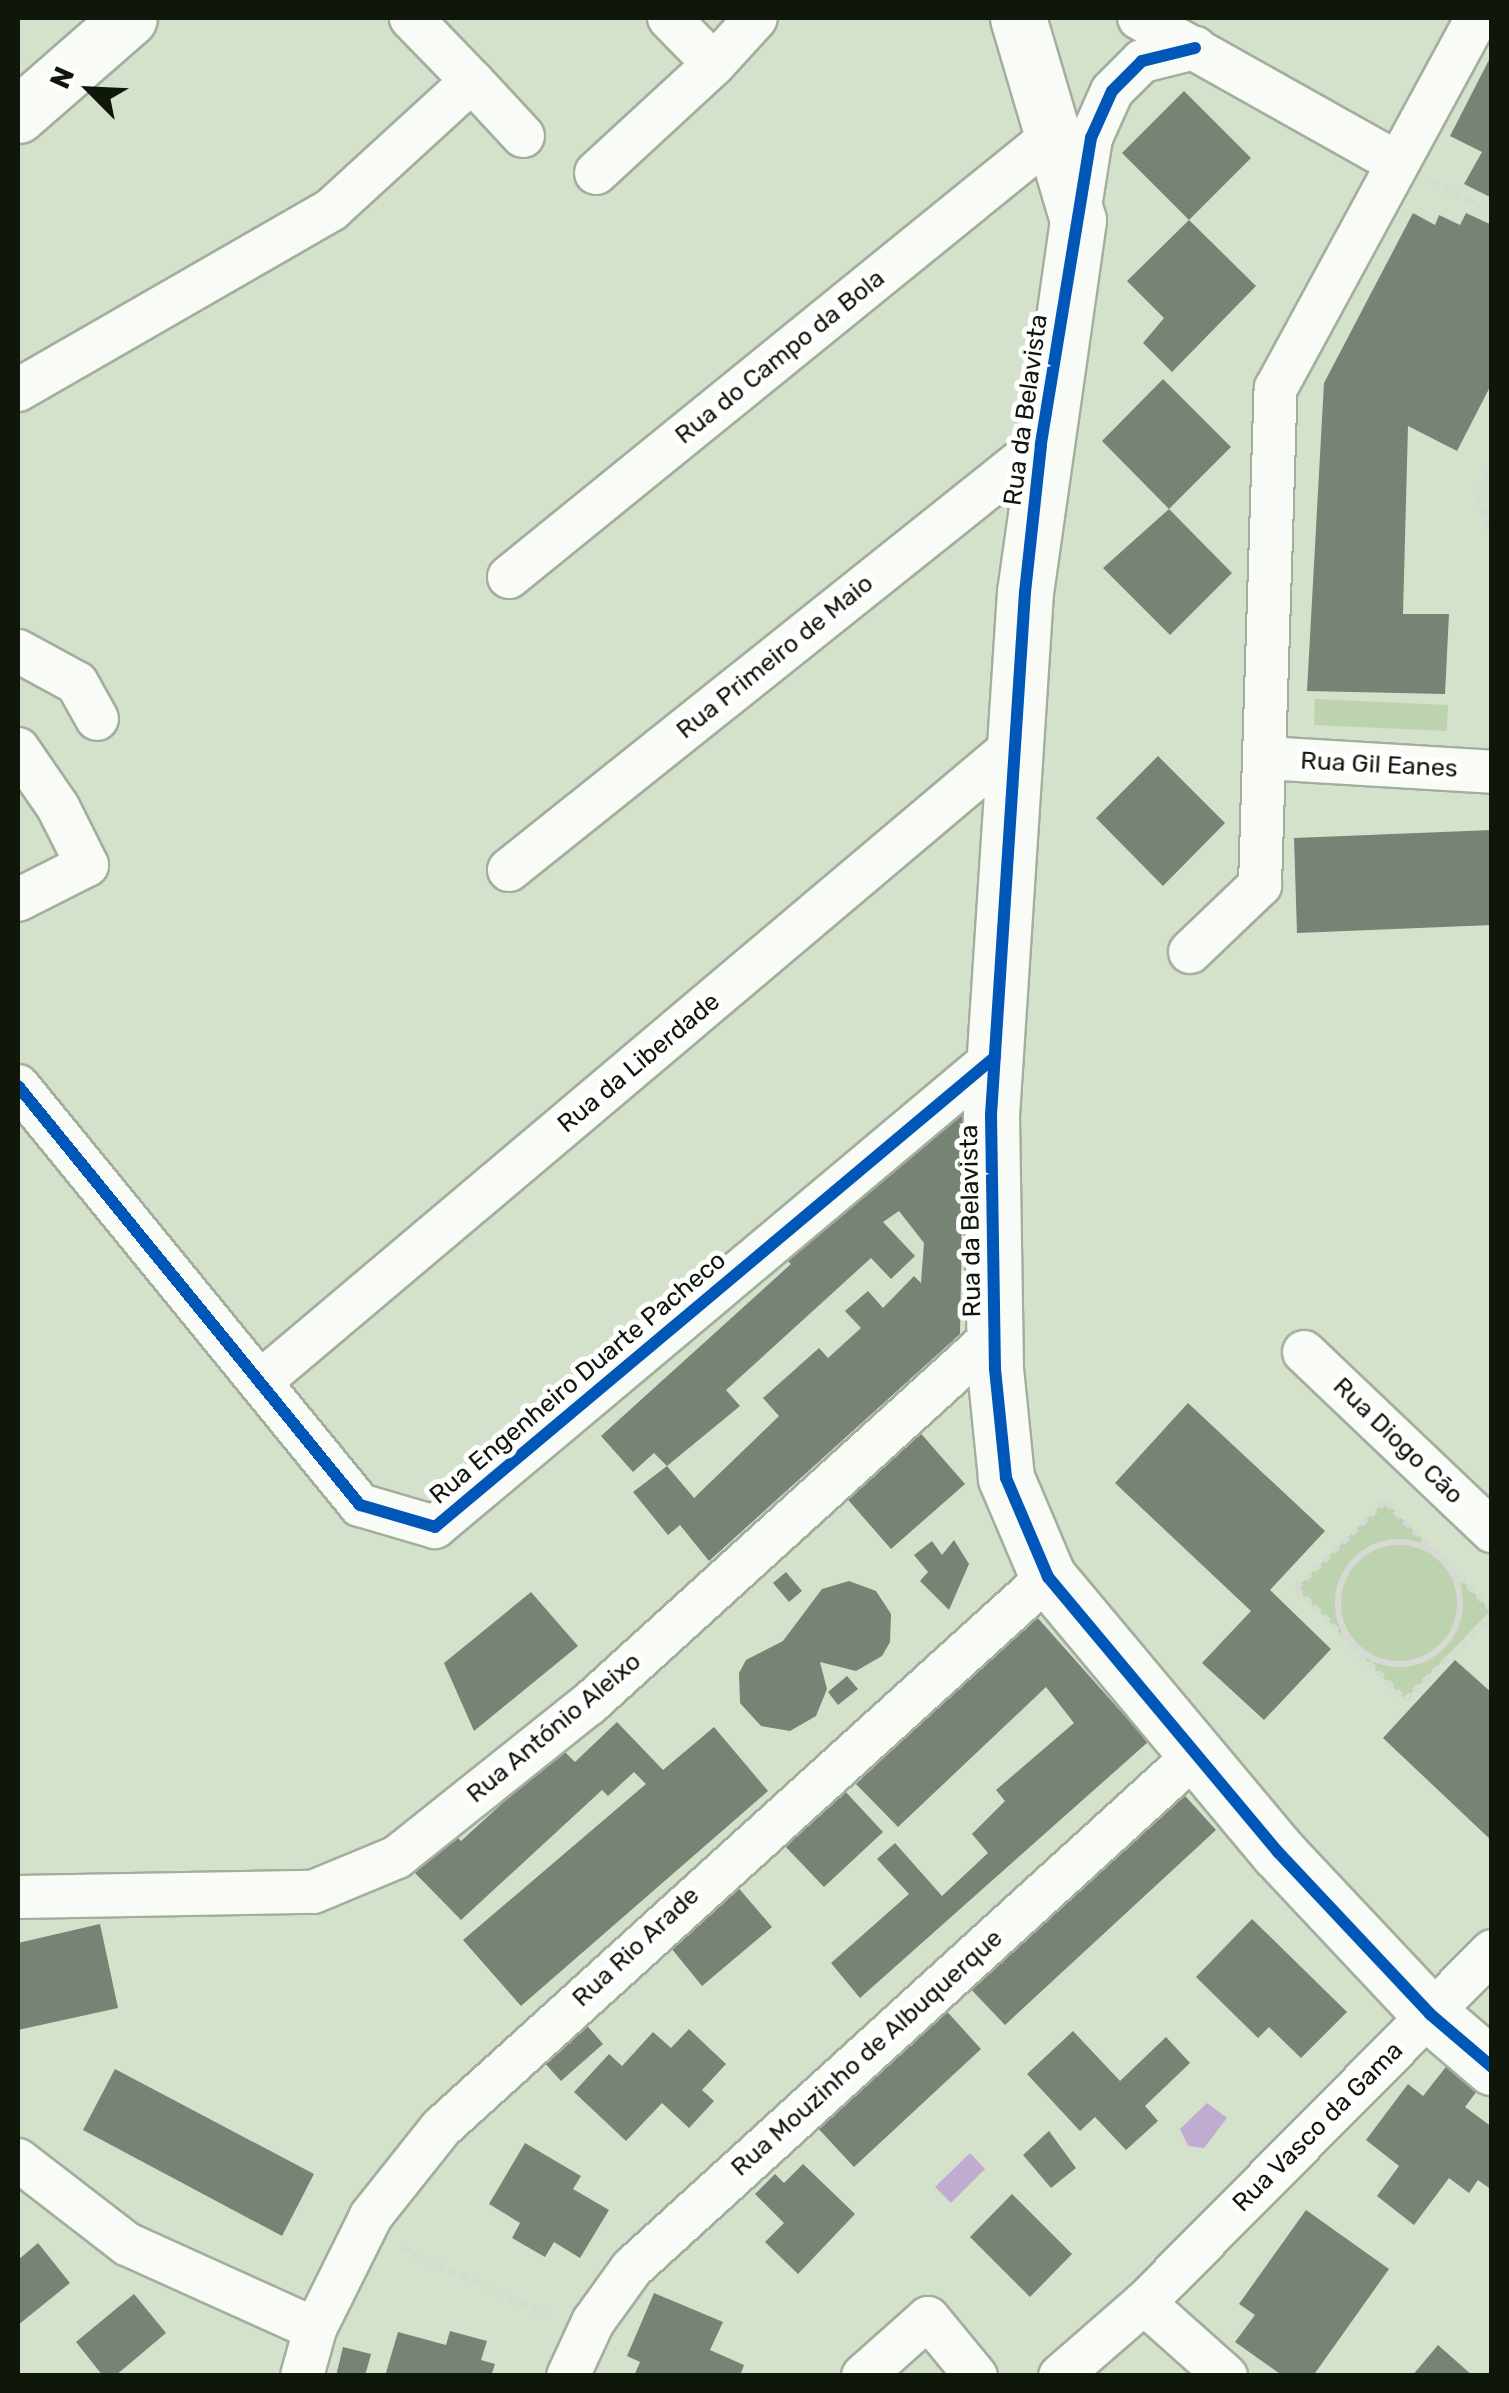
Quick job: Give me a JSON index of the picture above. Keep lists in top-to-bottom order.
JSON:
{
  "streets": {
    "street": [
      "Rua do Campo da Bola",
      "Rua da Belavista",
      "Rua Primeiro de Maio",
      "Rua Gil Eanes",
      "Rua da Liberdade",
      "Rua Engenheiro Duarte Pacheco",
      "Rua Diogo Cão",
      "Rua António Aleixo",
      "Rua Rio Arade",
      "Rua Mouzinho de Albuquerque",
      "Rua Vasco da Gama"
    ]
  },
  "crossings": [
    ["Rua do Campo da Bola", "Rua da Belavista"],
    ["Rua da Belavista", "Rua Primeiro de Maio"],
    ["Rua da Belavista", "Rua da Liberdade"],
    ["Rua da Belavista", "Rua Engenheiro Duarte Pacheco"],
    ["Rua da Belavista", "Rua António Aleixo"],
    ["Rua da Belavista", "Rua Rio Arade"],
    ["Rua da Belavista", "Rua Mouzinho de Albuquerque"],
    ["Rua da Belavista", "Rua Vasco da Gama"],
    ["Rua da Liberdade", "Rua Engenheiro Duarte Pacheco"]
  ],
  "north": "top left"
}
